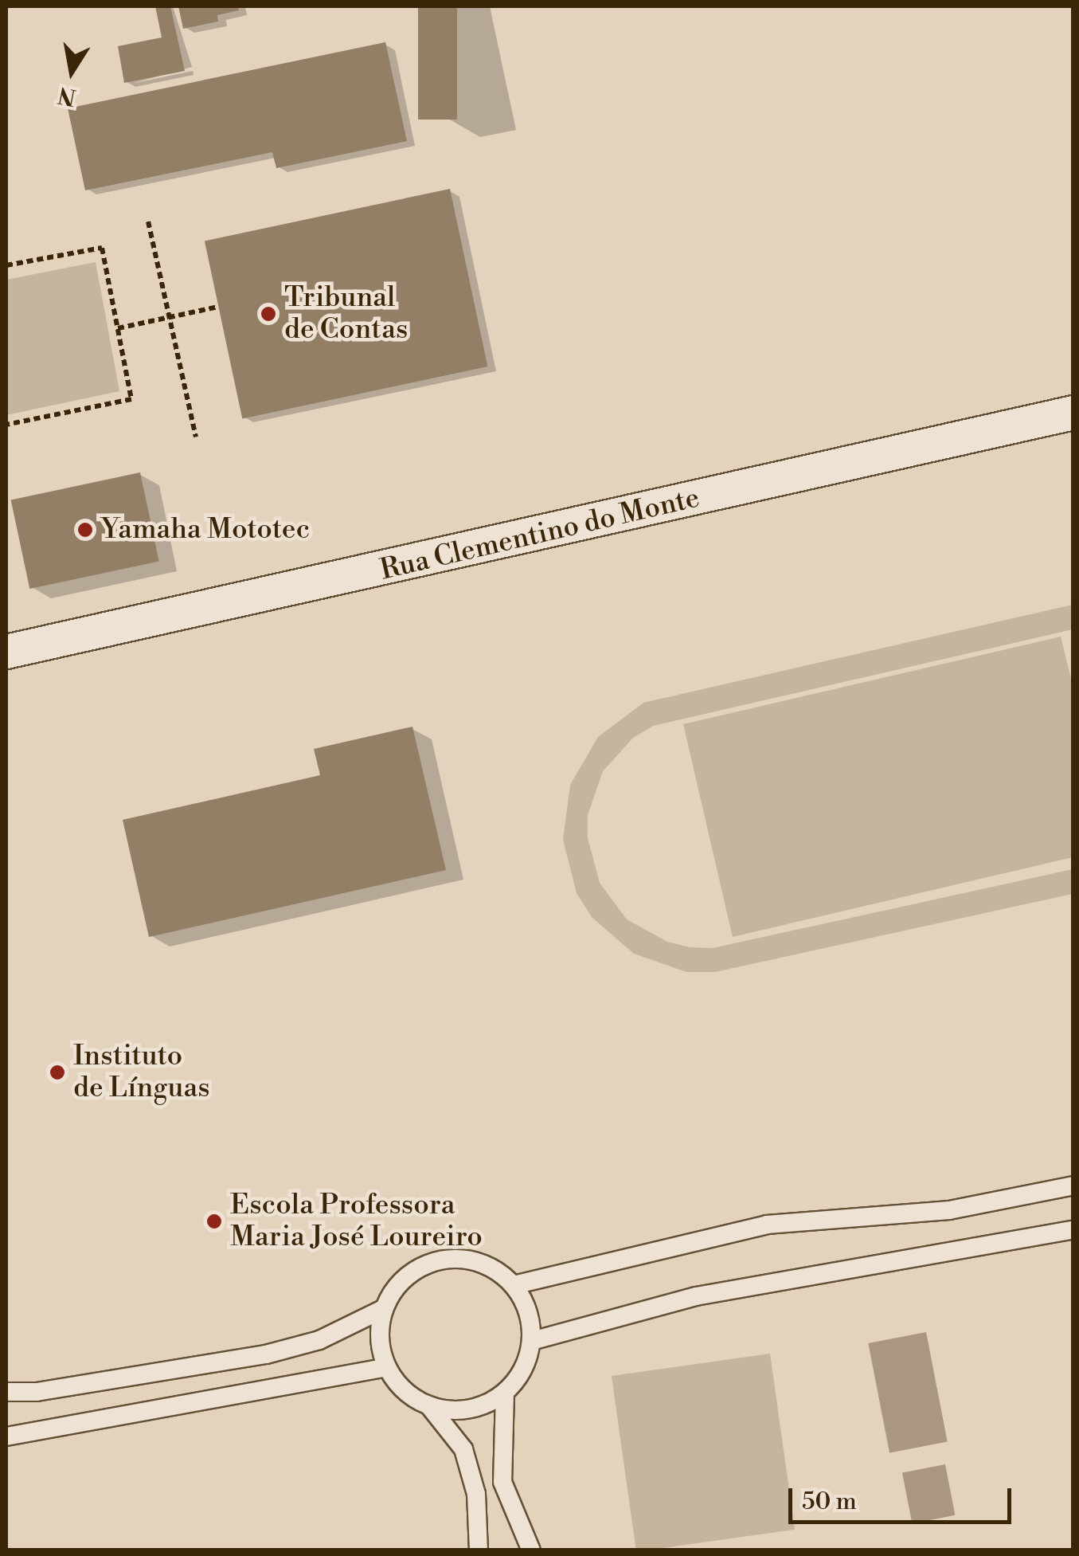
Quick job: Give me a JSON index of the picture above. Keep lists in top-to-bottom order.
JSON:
{
  "streets": {
    "street": ["Rua Clementino do Monte"]
  },
  "places": [
    "Tribunal de Contas",
    "Yamaha Mototec",
    "Instituto de Línguas",
    "Escola Professora Maria José Loureiro"
  ],
  "scale_bar": "50 m",
  "north": "bottom"
}
